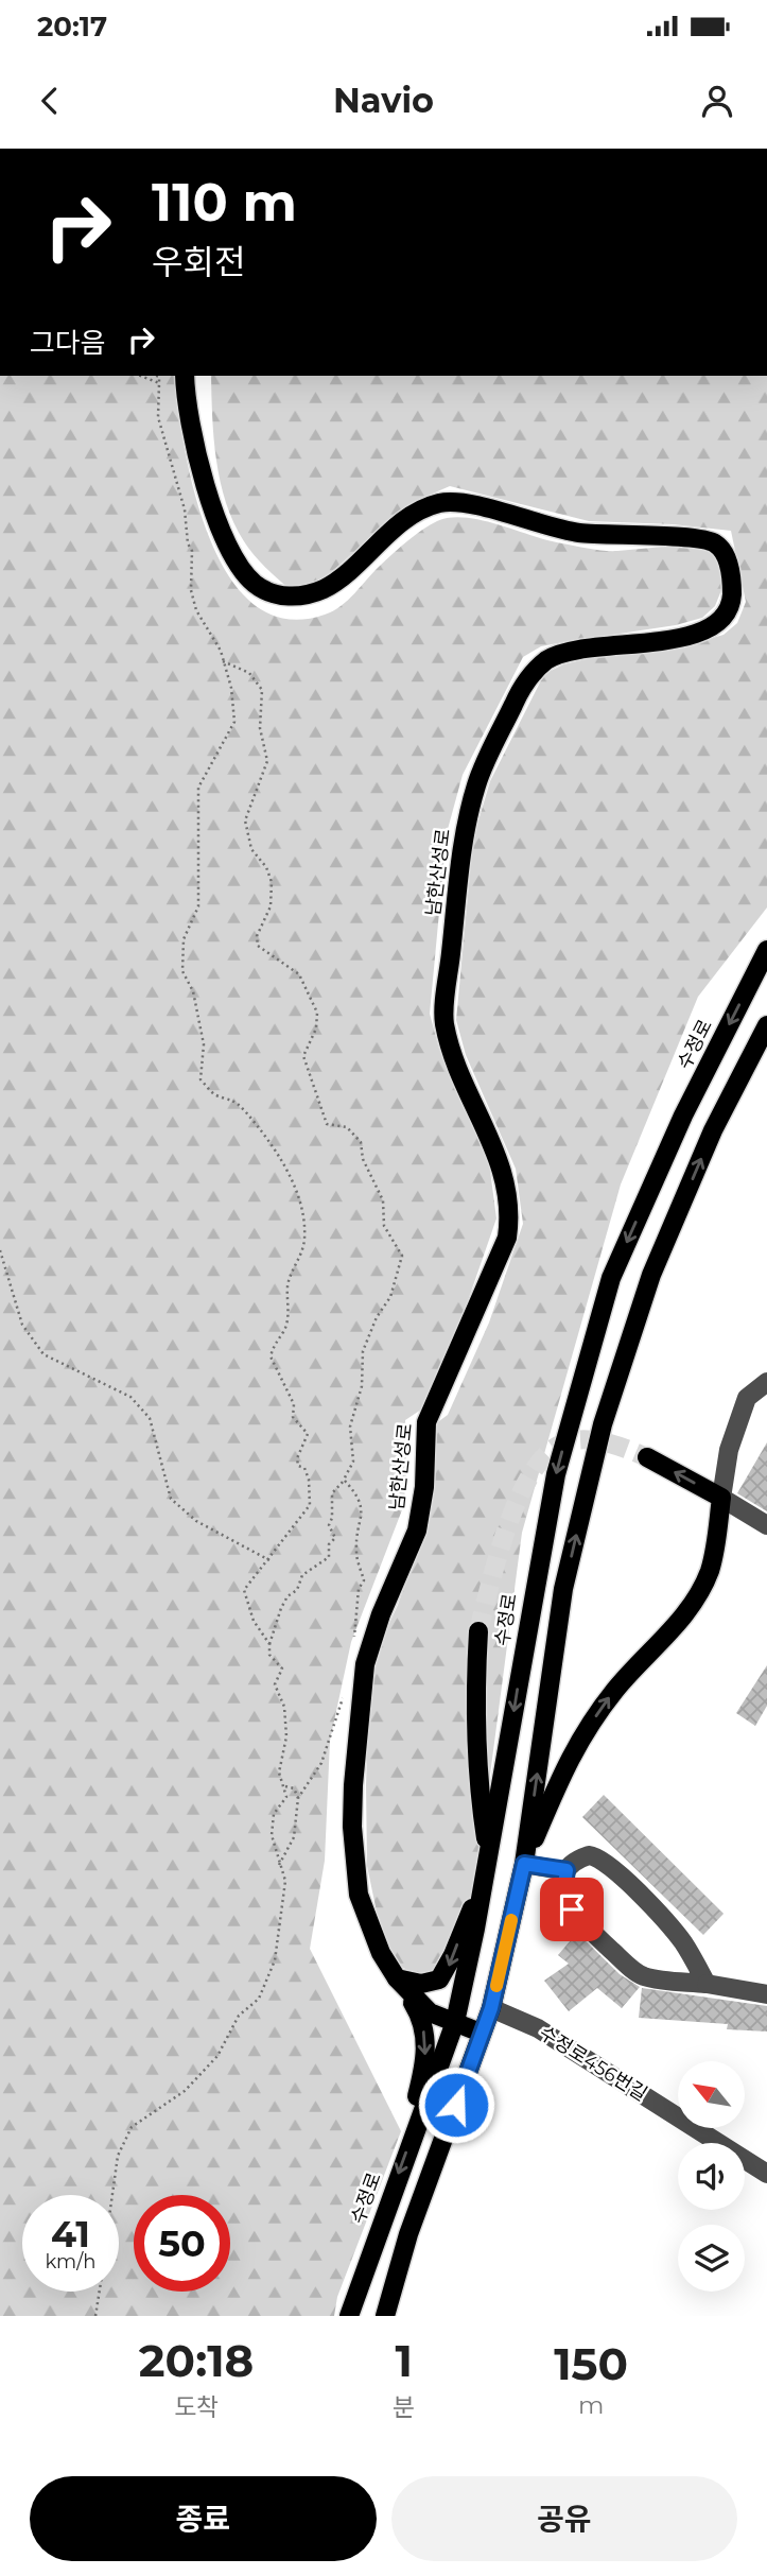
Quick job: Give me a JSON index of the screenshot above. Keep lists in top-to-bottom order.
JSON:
{
  "streets": {
    "main road": ["남한산성로", "수정로"],
    "street": ["수정로456번길"]
  },
  "crossings": [
    ["남한산성로", "수정로"]
  ],
  "north": "top left",
  "page": {
    "status": "20:17",
    "header": "Navio",
    "turn": ["110 m", "우회전"],
    "then": "그다음",
    "speed": "41 km/h",
    "limit": "50",
    "eta": [
      "20:18",
      "도착",
      "1",
      "분",
      "150",
      "m"
    ],
    "buttons": ["종료", "공유"]
  }
}
